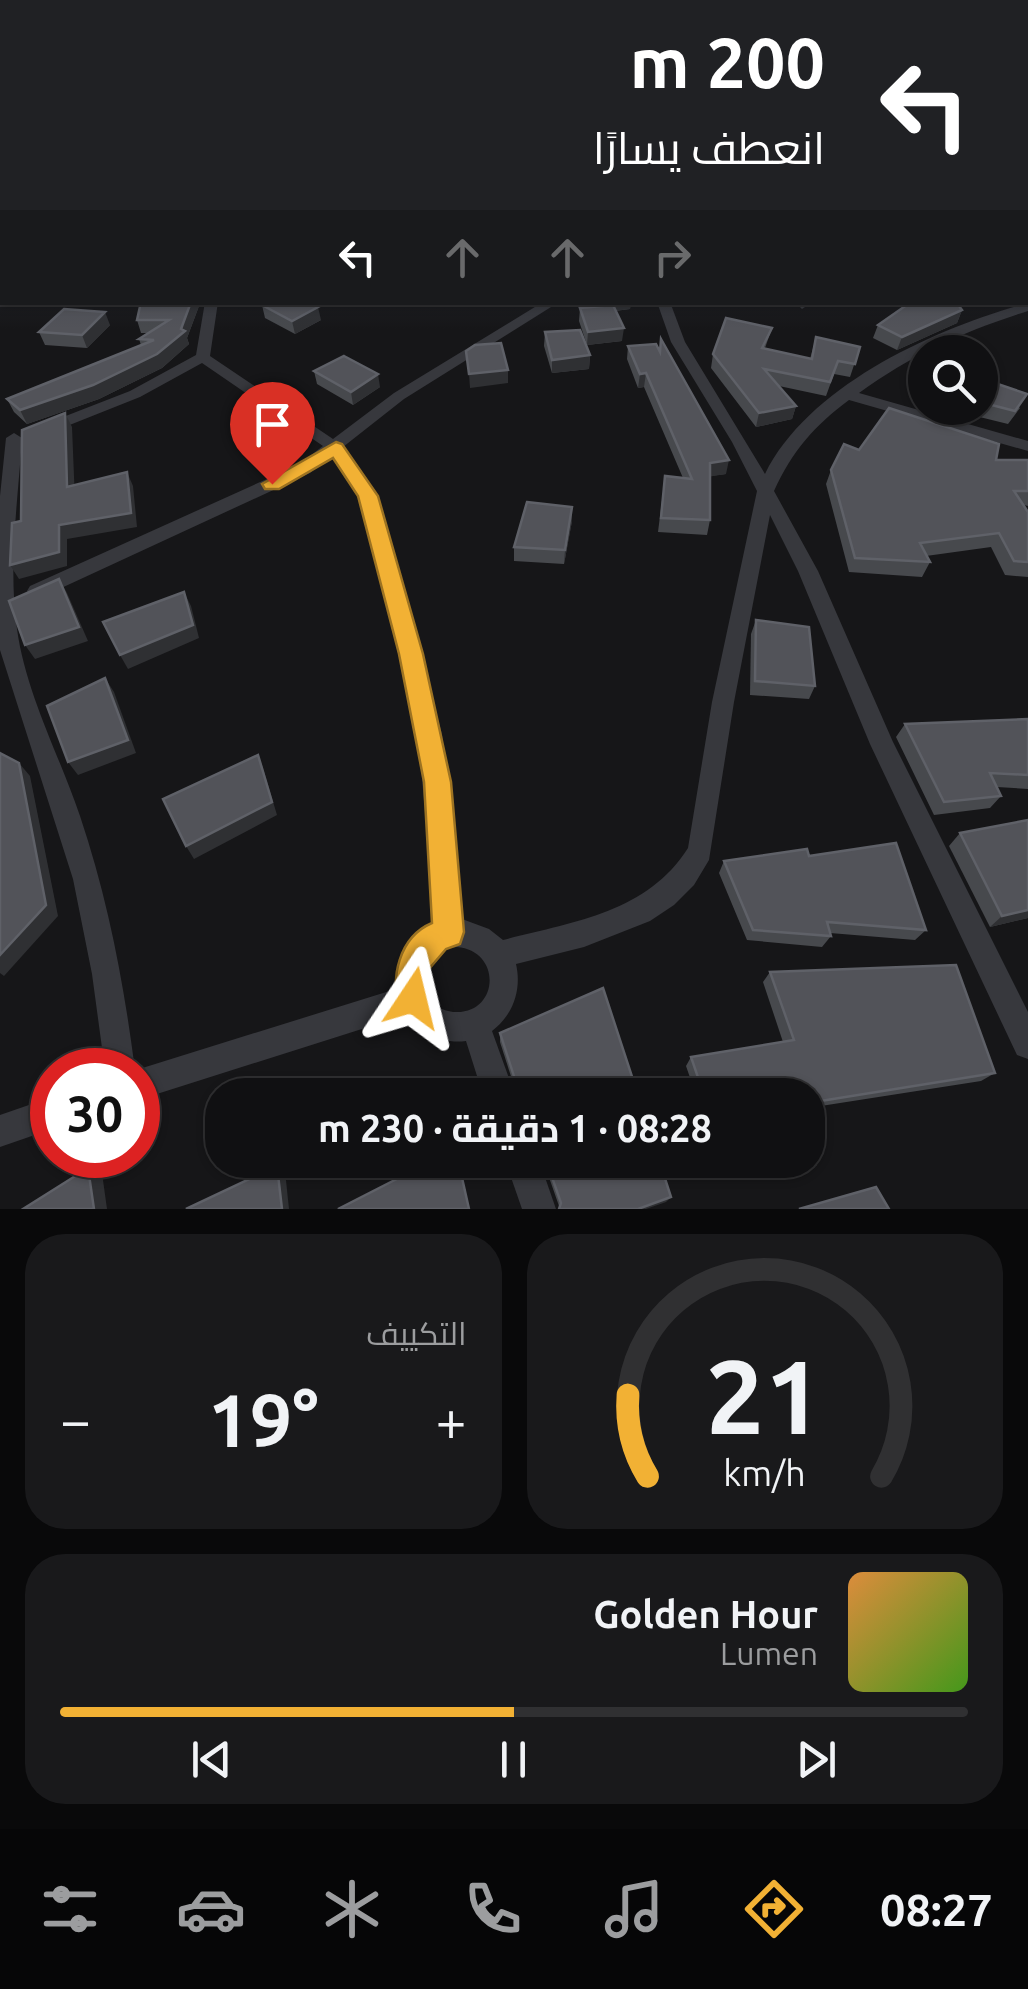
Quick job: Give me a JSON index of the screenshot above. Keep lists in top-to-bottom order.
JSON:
{
  "page": {
    "turn": ["200 m", "انعطف يسارًا"],
    "limit": "30",
    "trip": "08:28 · 1 دقيقة · 230 m",
    "tile": "التكييف",
    "heat": ["−", "19°", "+"],
    "song": ["Golden Hour", "Lumen"],
    "tabs": "08:27",
    "gauge": ["21", "km/h"]
  }
}
